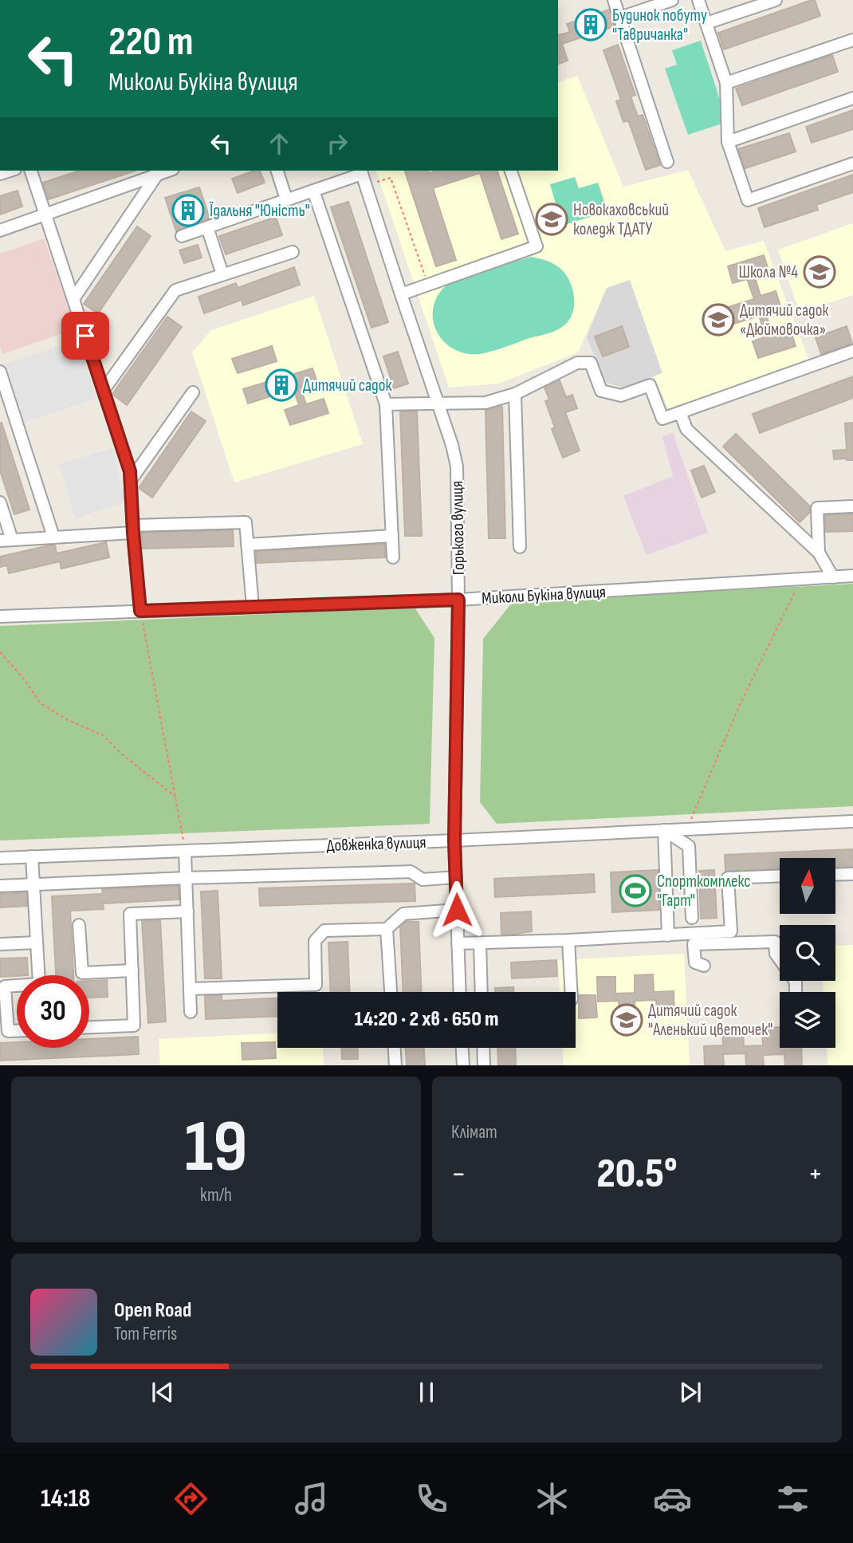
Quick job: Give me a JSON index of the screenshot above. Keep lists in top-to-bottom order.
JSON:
{
  "streets": {
    "street": ["Горького вулиця", "Миколи Букіна вулиця", "Довженка вулиця"]
  },
  "crossings": [
    ["Горького вулиця", "Миколи Букіна вулиця"],
    ["Горького вулиця", "Довженка вулиця"]
  ],
  "places": {
    "building": ["Будинок побуту \"Тавричанка\"", "Їдальня \"Юність\"", "Дитячий садок"],
    "school or university": [
      "Новокаховський коледж ТДАТУ",
      "Школа №4",
      "Дитячий садок «Дюймовочка»",
      "Дитячий садок \"Аленький цветочек\""
    ],
    "sports": ["Спорткомплекс \"Гарт\""]
  },
  "north": "top",
  "page": {
    "turn": ["220 m", "Миколи Букіна вулиця"],
    "limit": "30",
    "trip": "14:20 · 2 хв · 650 m",
    "tile": [
      ["19", "km/h"],
      "Клімат"
    ],
    "heat": ["−", "20.5°", "+"],
    "song": ["Open Road", "Tom Ferris"],
    "tabs": "14:18"
  }
}
